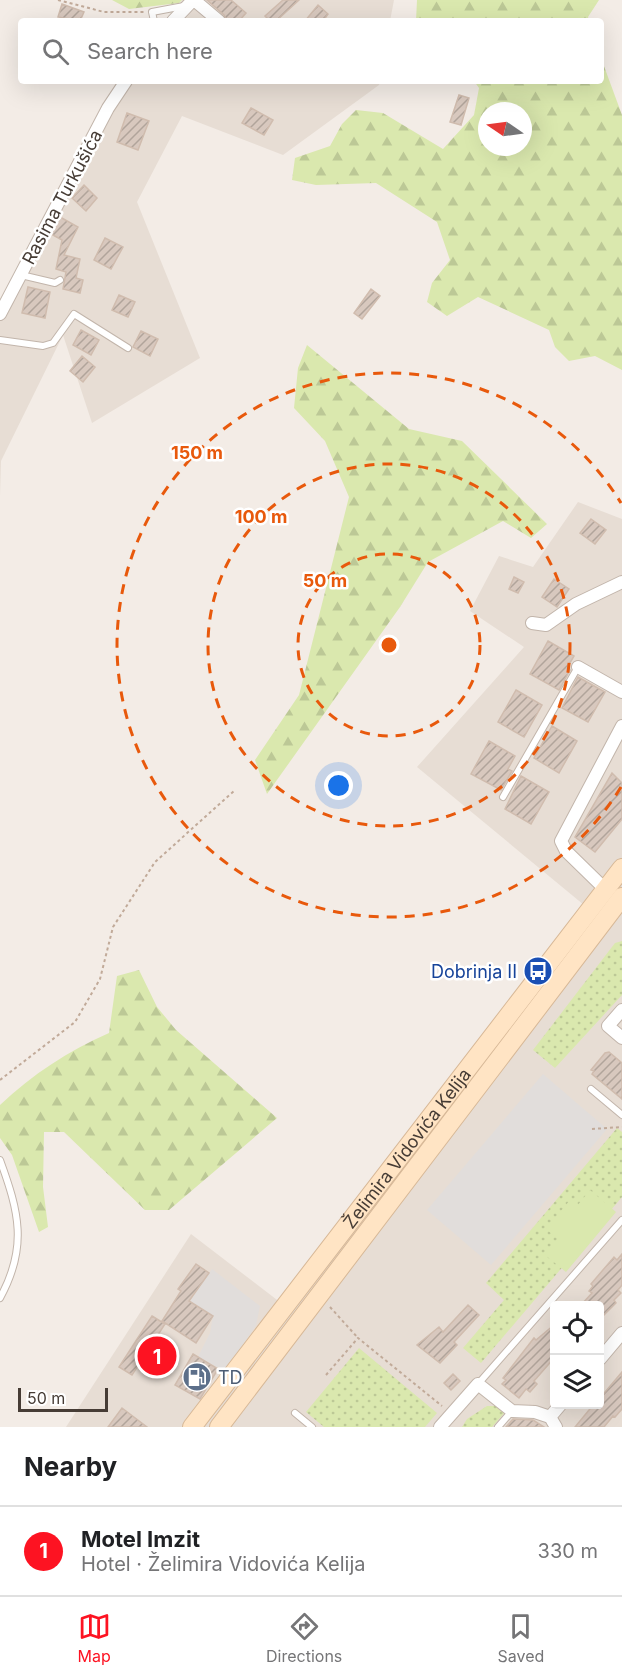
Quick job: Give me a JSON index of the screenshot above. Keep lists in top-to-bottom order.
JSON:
{
  "streets": {
    "main road": ["Želimira Vidovića Kelija"],
    "street": ["Rasima Turkušića"]
  },
  "places": {
    "bus stop": ["Dobrinja II"],
    "fuel station": ["TD"]
  },
  "scale_bar": "50 m",
  "north": "left",
  "page": {
    "search": "Search here",
    "pins": "1",
    "scale": "50 m",
    "heading": "Nearby",
    "list": [
      {
        "mark": "1",
        "name": "Motel Imzit",
        "note": "Hotel · Želimira Vidovića Kelija",
        "value": "330 m"
      }
    ],
    "nav": ["Map", "Directions", "Saved"]
  },
  "rings": ["150 m", "100 m", "50 m"]
}
